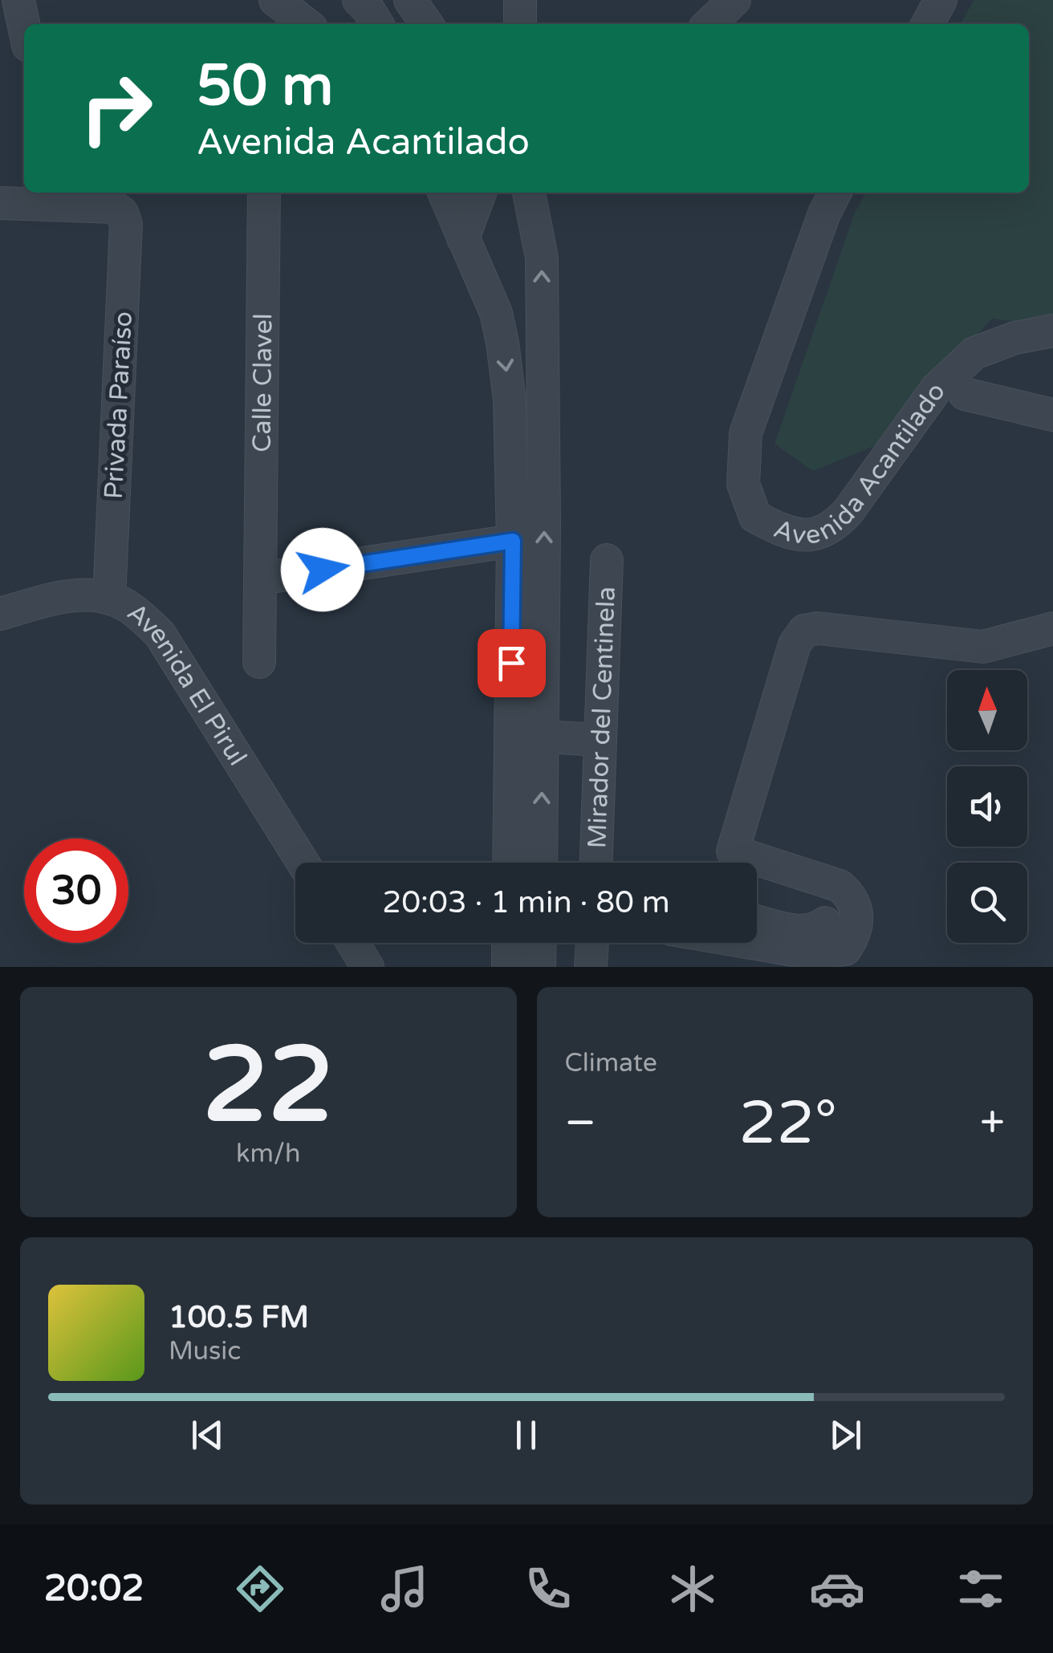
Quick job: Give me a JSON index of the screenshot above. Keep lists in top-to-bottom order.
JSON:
{
  "streets": {
    "street": [
      "Calle Clavel",
      "Privada Paraíso",
      "Avenida Acantilado",
      "Avenida El Pirul",
      "Mirador del Centinela"
    ]
  },
  "crossings": [
    ["Privada Paraíso", "Avenida El Pirul"]
  ],
  "north": "top",
  "page": {
    "turn": ["50 m", "Avenida Acantilado"],
    "limit": "30",
    "trip": "20:03 · 1 min · 80 m",
    "tile": [
      ["22", "km/h"],
      "Climate"
    ],
    "heat": ["−", "22°", "+"],
    "song": ["100.5 FM", "Music"],
    "tabs": "20:02"
  }
}
